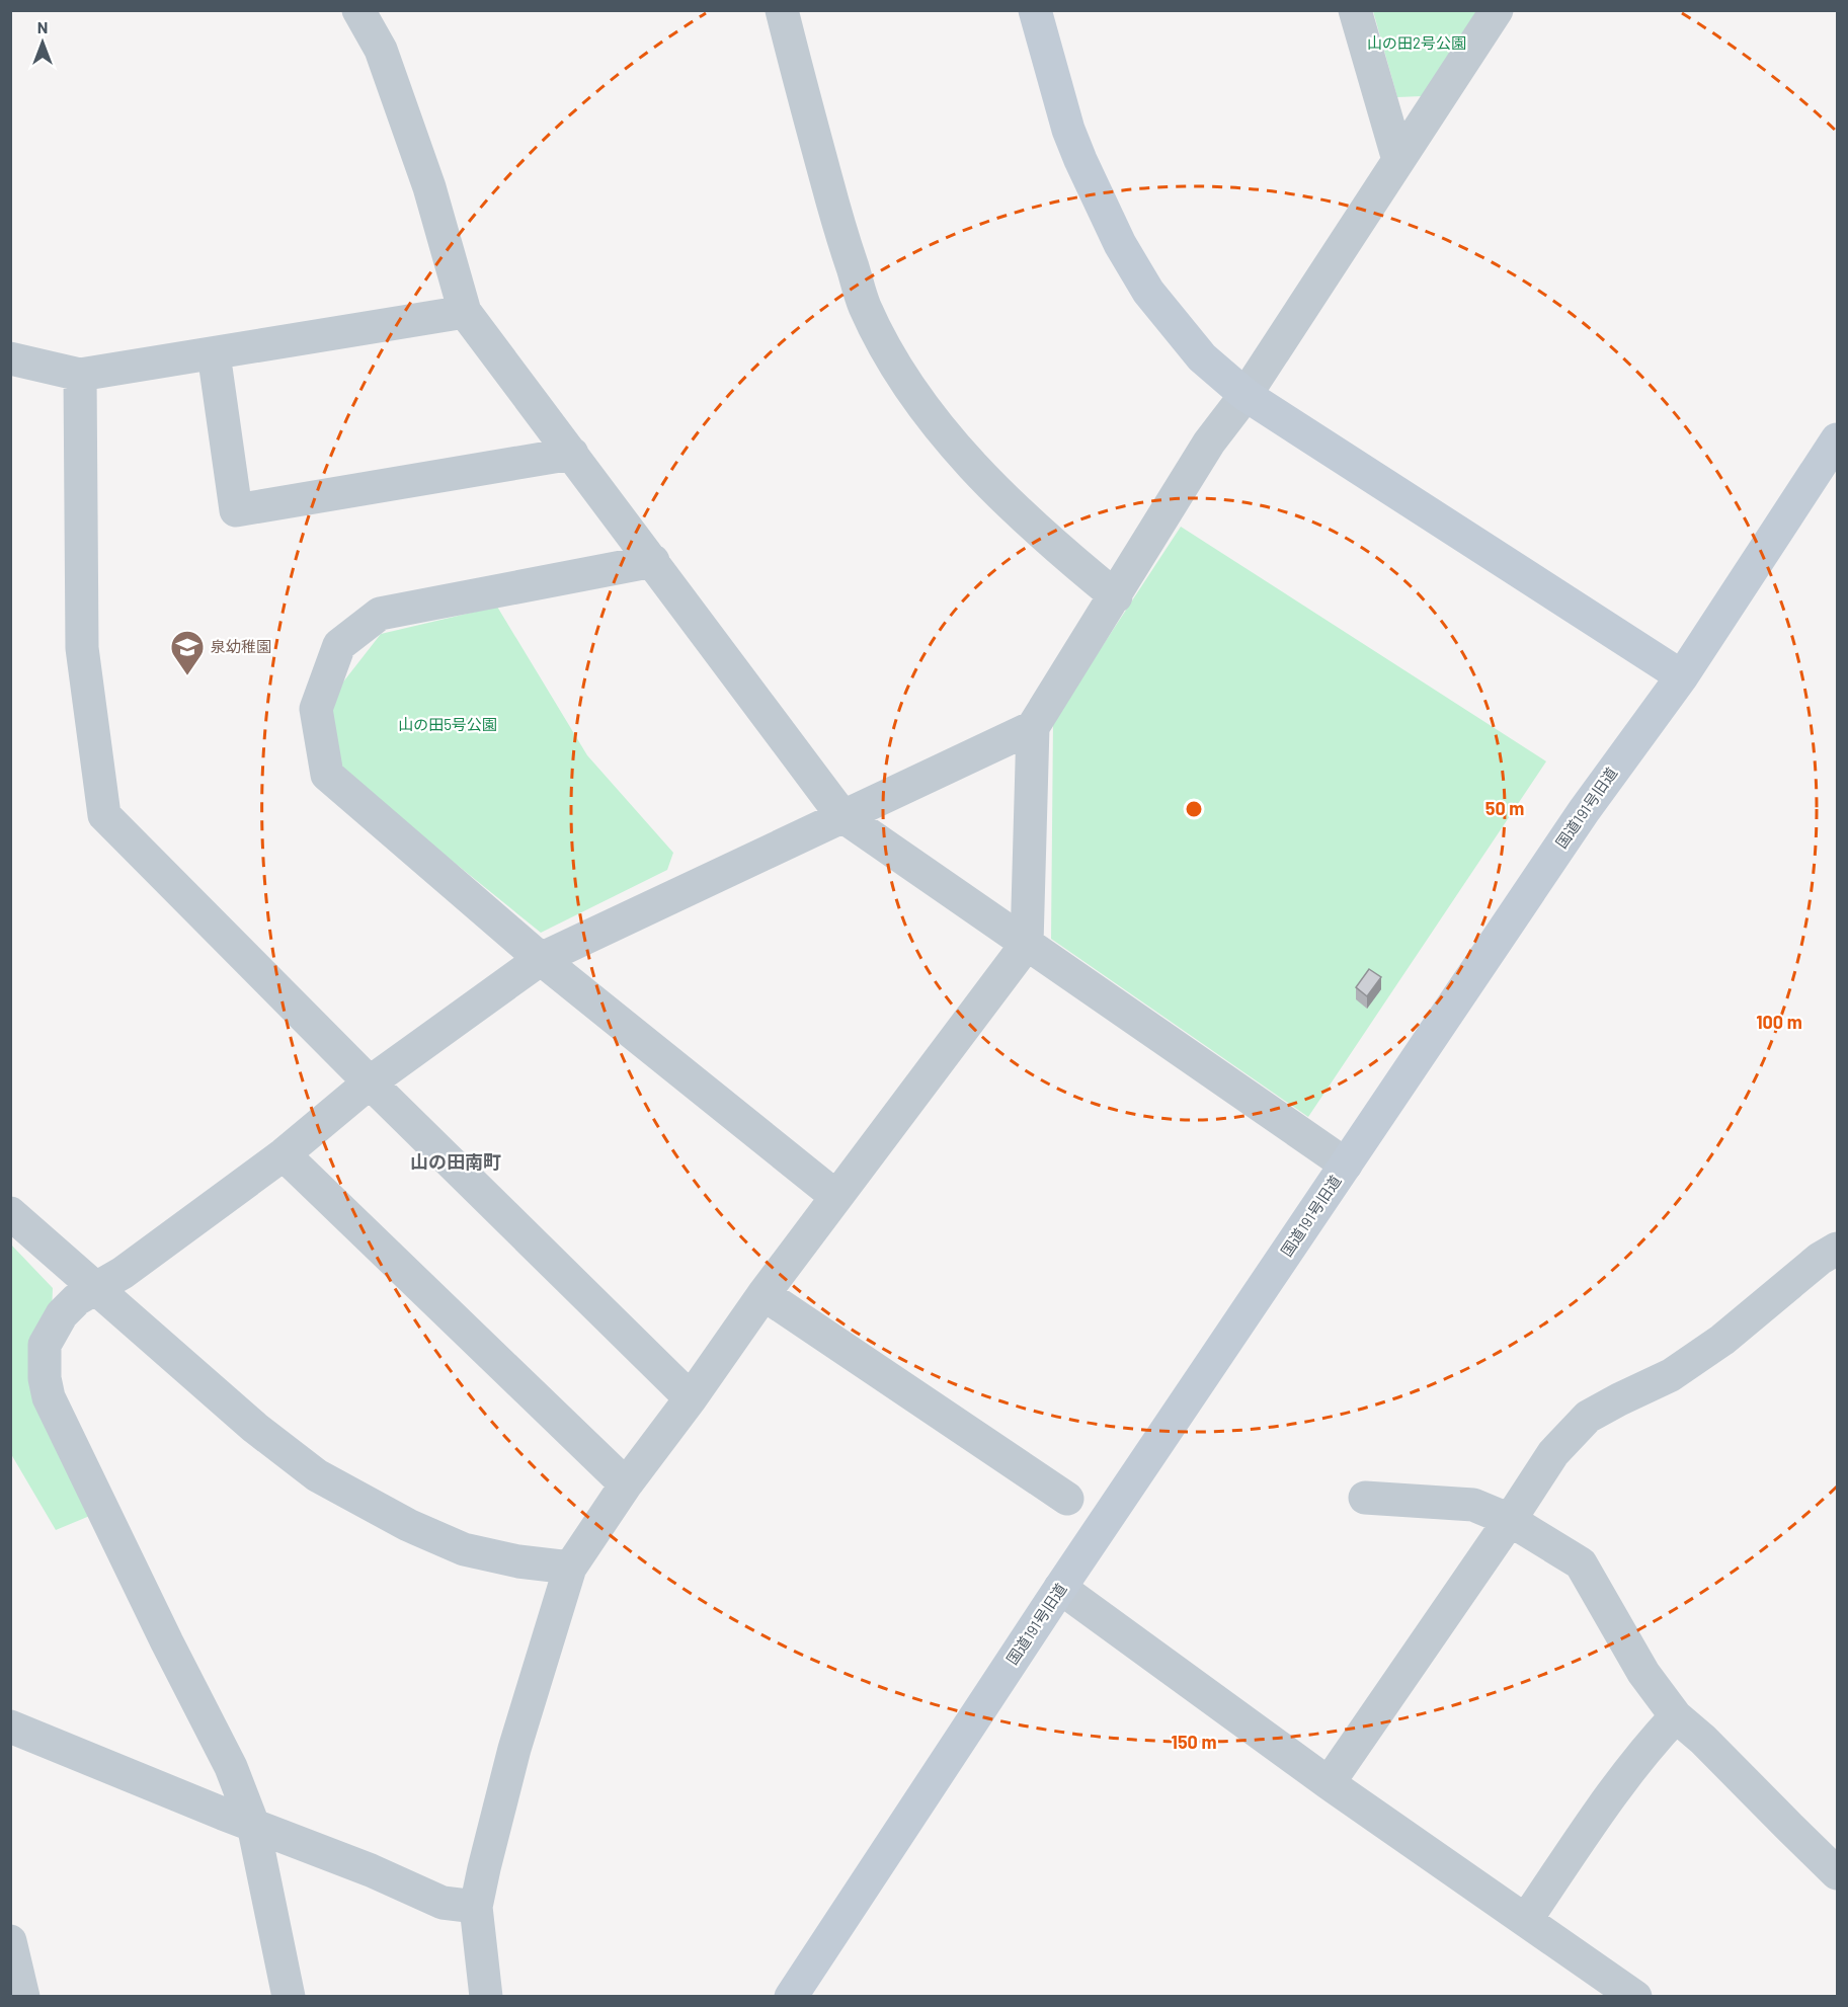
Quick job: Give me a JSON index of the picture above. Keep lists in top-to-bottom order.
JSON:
{
  "streets": {
    "street": ["国道191号旧道"]
  },
  "districts": ["山の田南町"],
  "parks": ["山の田2号公園", "山の田5号公園"],
  "places": {
    "school or university": ["泉幼稚園"]
  },
  "north": "top",
  "rings": ["50 m", "100 m", "150 m"]
}
